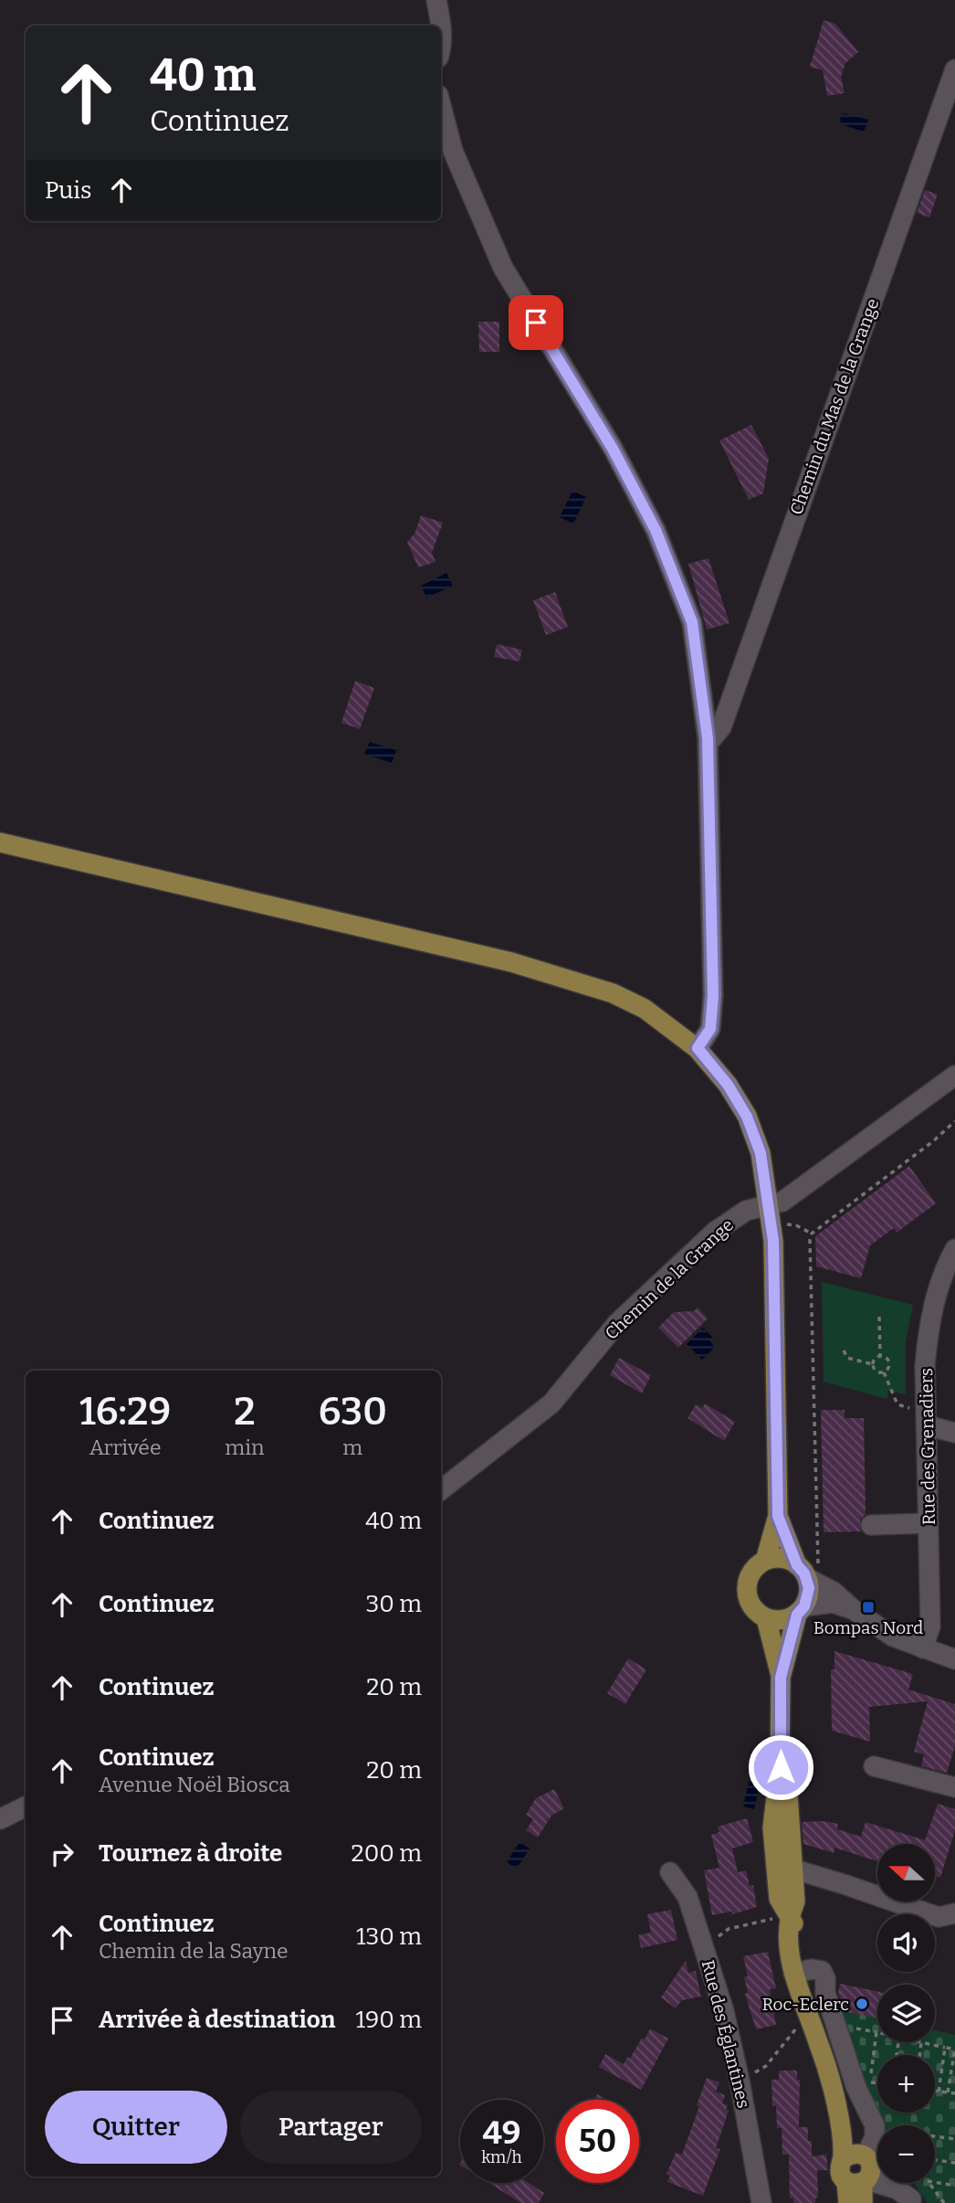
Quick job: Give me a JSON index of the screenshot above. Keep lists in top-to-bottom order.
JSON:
{
  "streets": {
    "street": [
      "Chemin du Mas de la Grange",
      "Chemin de la Grange",
      "Rue des Grenadiers",
      "Rue des Églantines"
    ]
  },
  "places": {
    "transit": ["Bompas Nord"],
    "other": ["Roc-Eclerc"]
  },
  "north": "left",
  "page": {
    "turn": ["40 m", "Continuez"],
    "then": "Puis",
    "eta": [
      "16:29",
      "Arrivée",
      "2",
      "min",
      "630",
      "m"
    ],
    "list": [
      {
        "name": "Continuez",
        "value": "40 m"
      },
      {
        "name": "Continuez",
        "value": "30 m"
      },
      {
        "name": "Continuez",
        "value": "20 m"
      },
      {
        "name": "Continuez",
        "note": "Avenue Noël Biosca",
        "value": "20 m"
      },
      {
        "name": "Tournez à droite",
        "value": "200 m"
      },
      {
        "name": "Continuez",
        "note": "Chemin de la Sayne",
        "value": "130 m"
      },
      {
        "name": "Arrivée à destination",
        "value": "190 m"
      }
    ],
    "map_buttons": ["+", "−"],
    "buttons": ["Quitter", "Partager"],
    "speed": "49 km/h",
    "limit": "50"
  }
}
